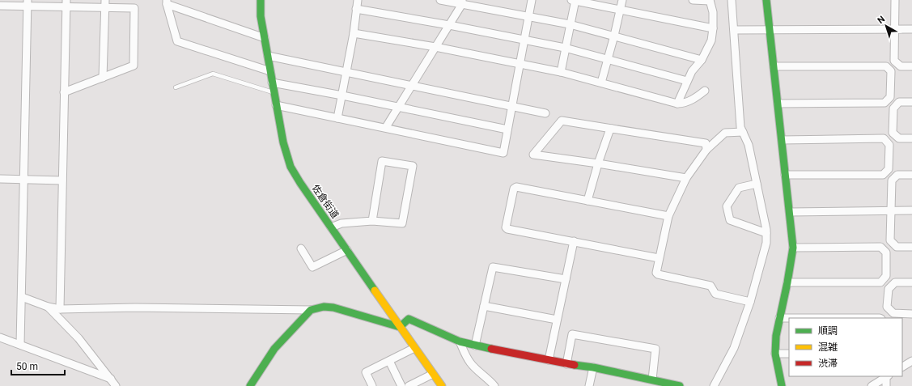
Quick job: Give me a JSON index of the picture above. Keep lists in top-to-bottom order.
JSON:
{
  "streets": {
    "street": ["佐倉街道"]
  },
  "legend": ["順調", "混雑", "渋滞"],
  "scale_bar": "50 m",
  "north": "top left"
}
